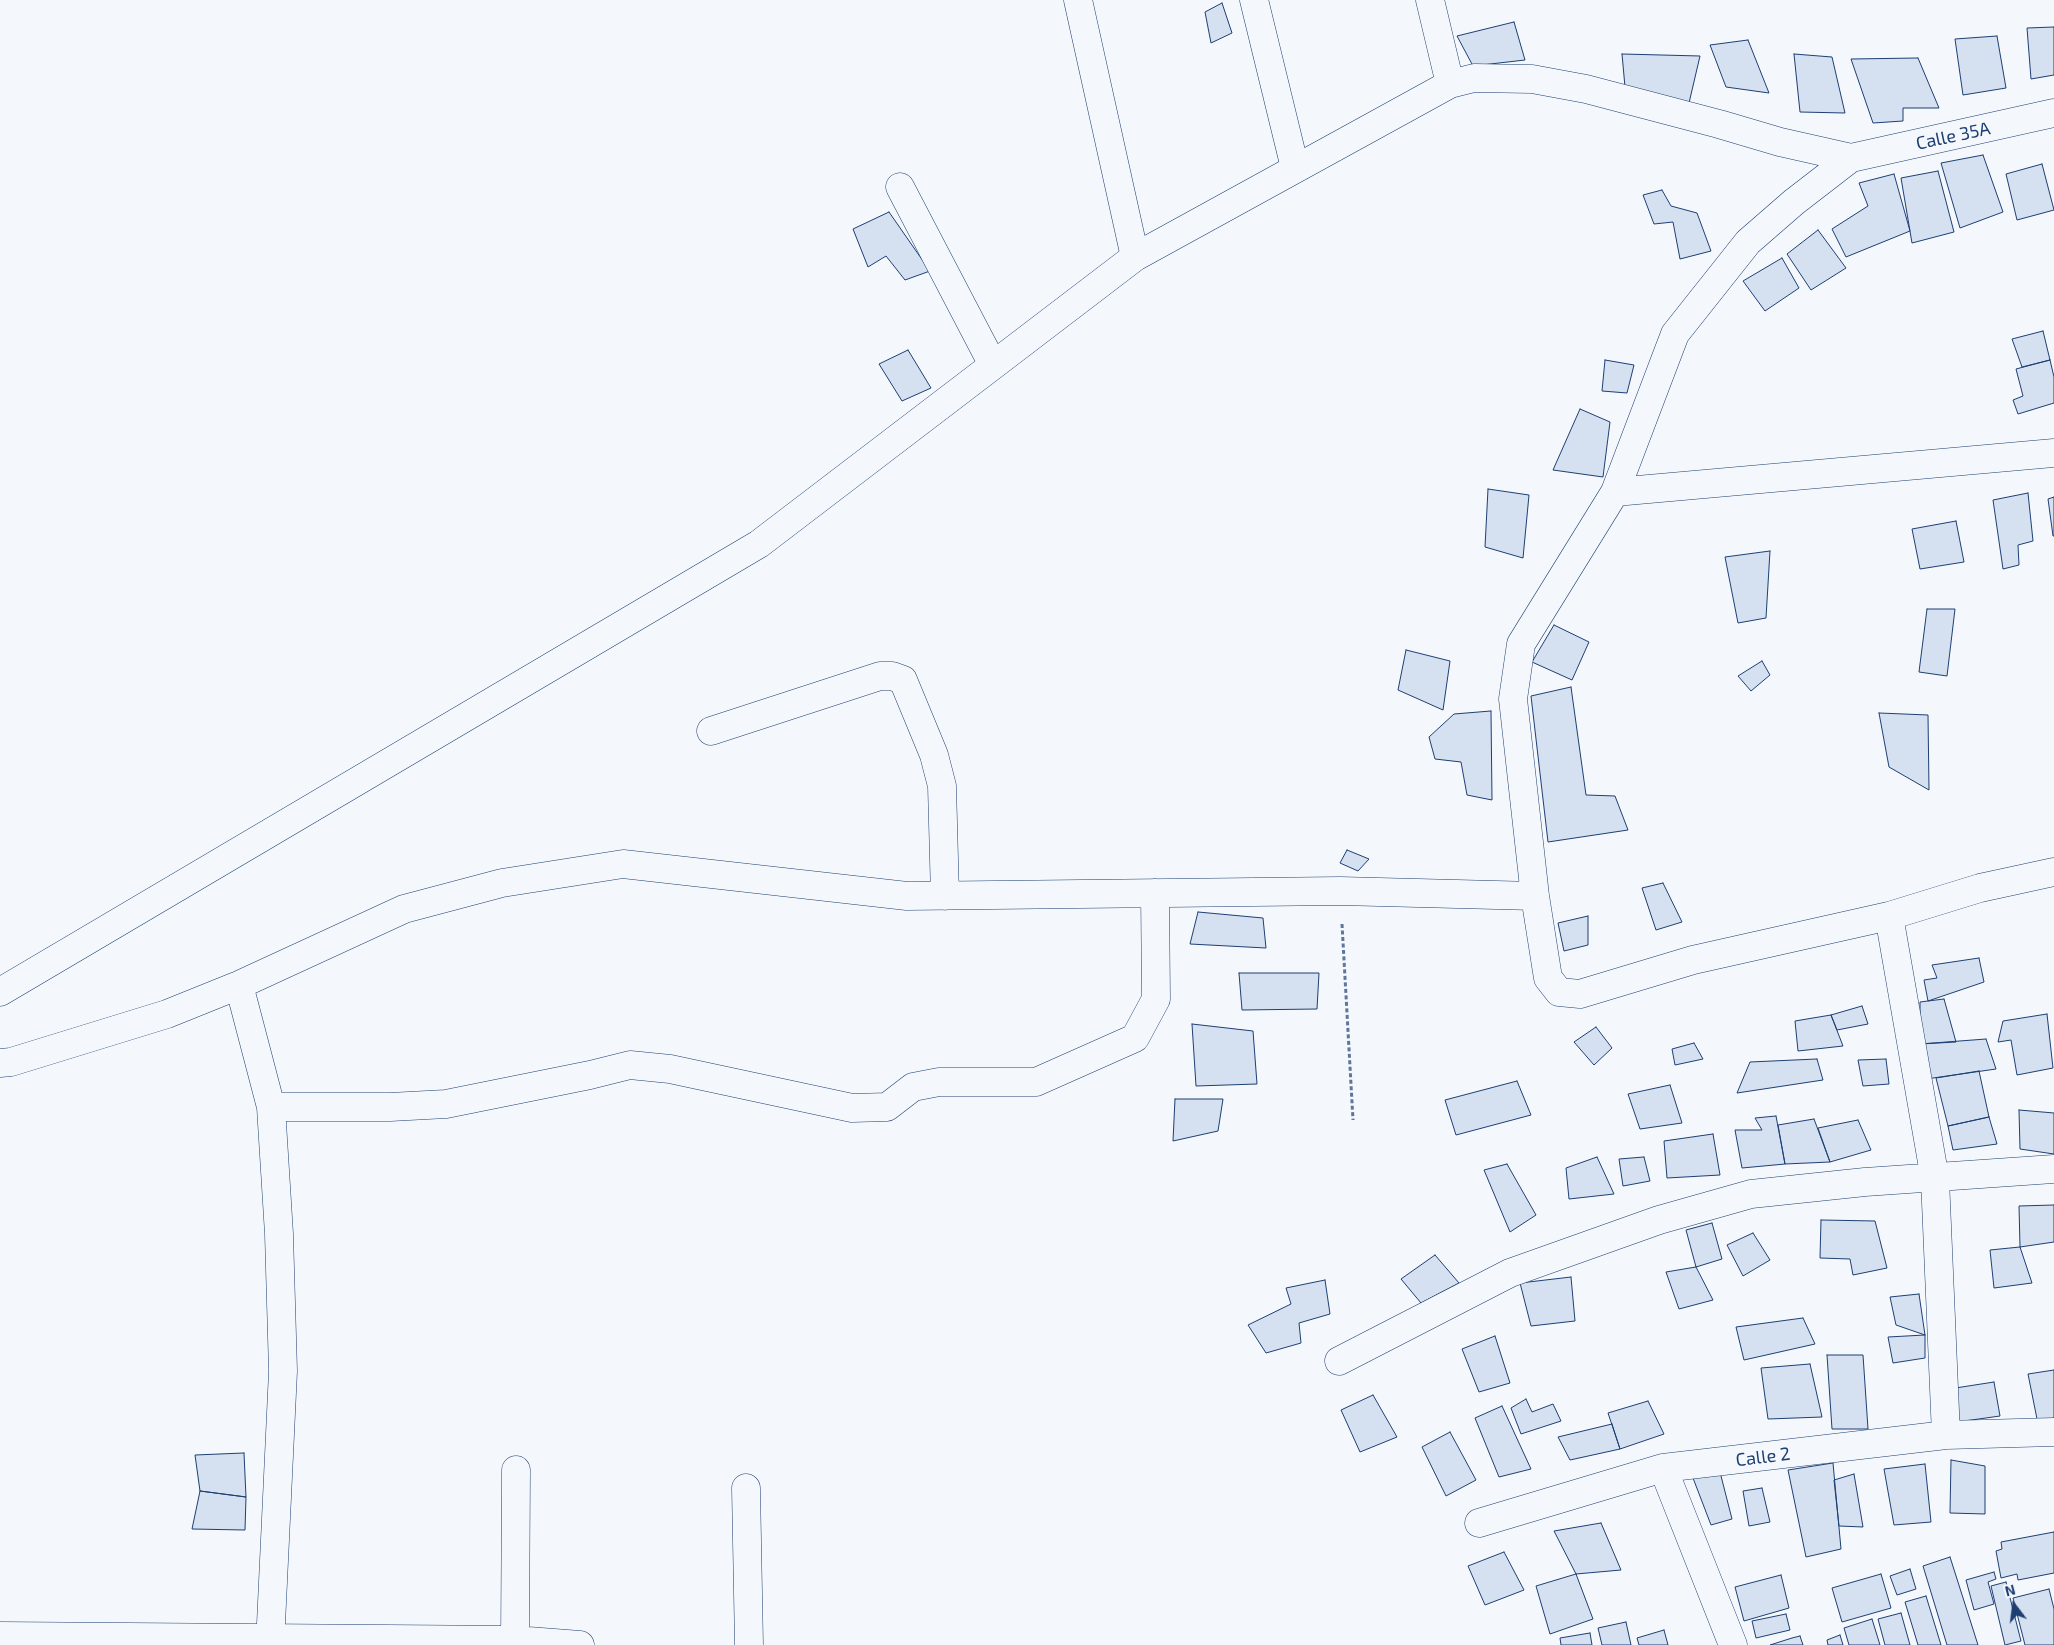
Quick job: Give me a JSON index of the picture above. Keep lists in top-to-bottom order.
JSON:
{
  "streets": {
    "street": ["Calle 35A", "Calle 2"]
  },
  "north": "top"
}
